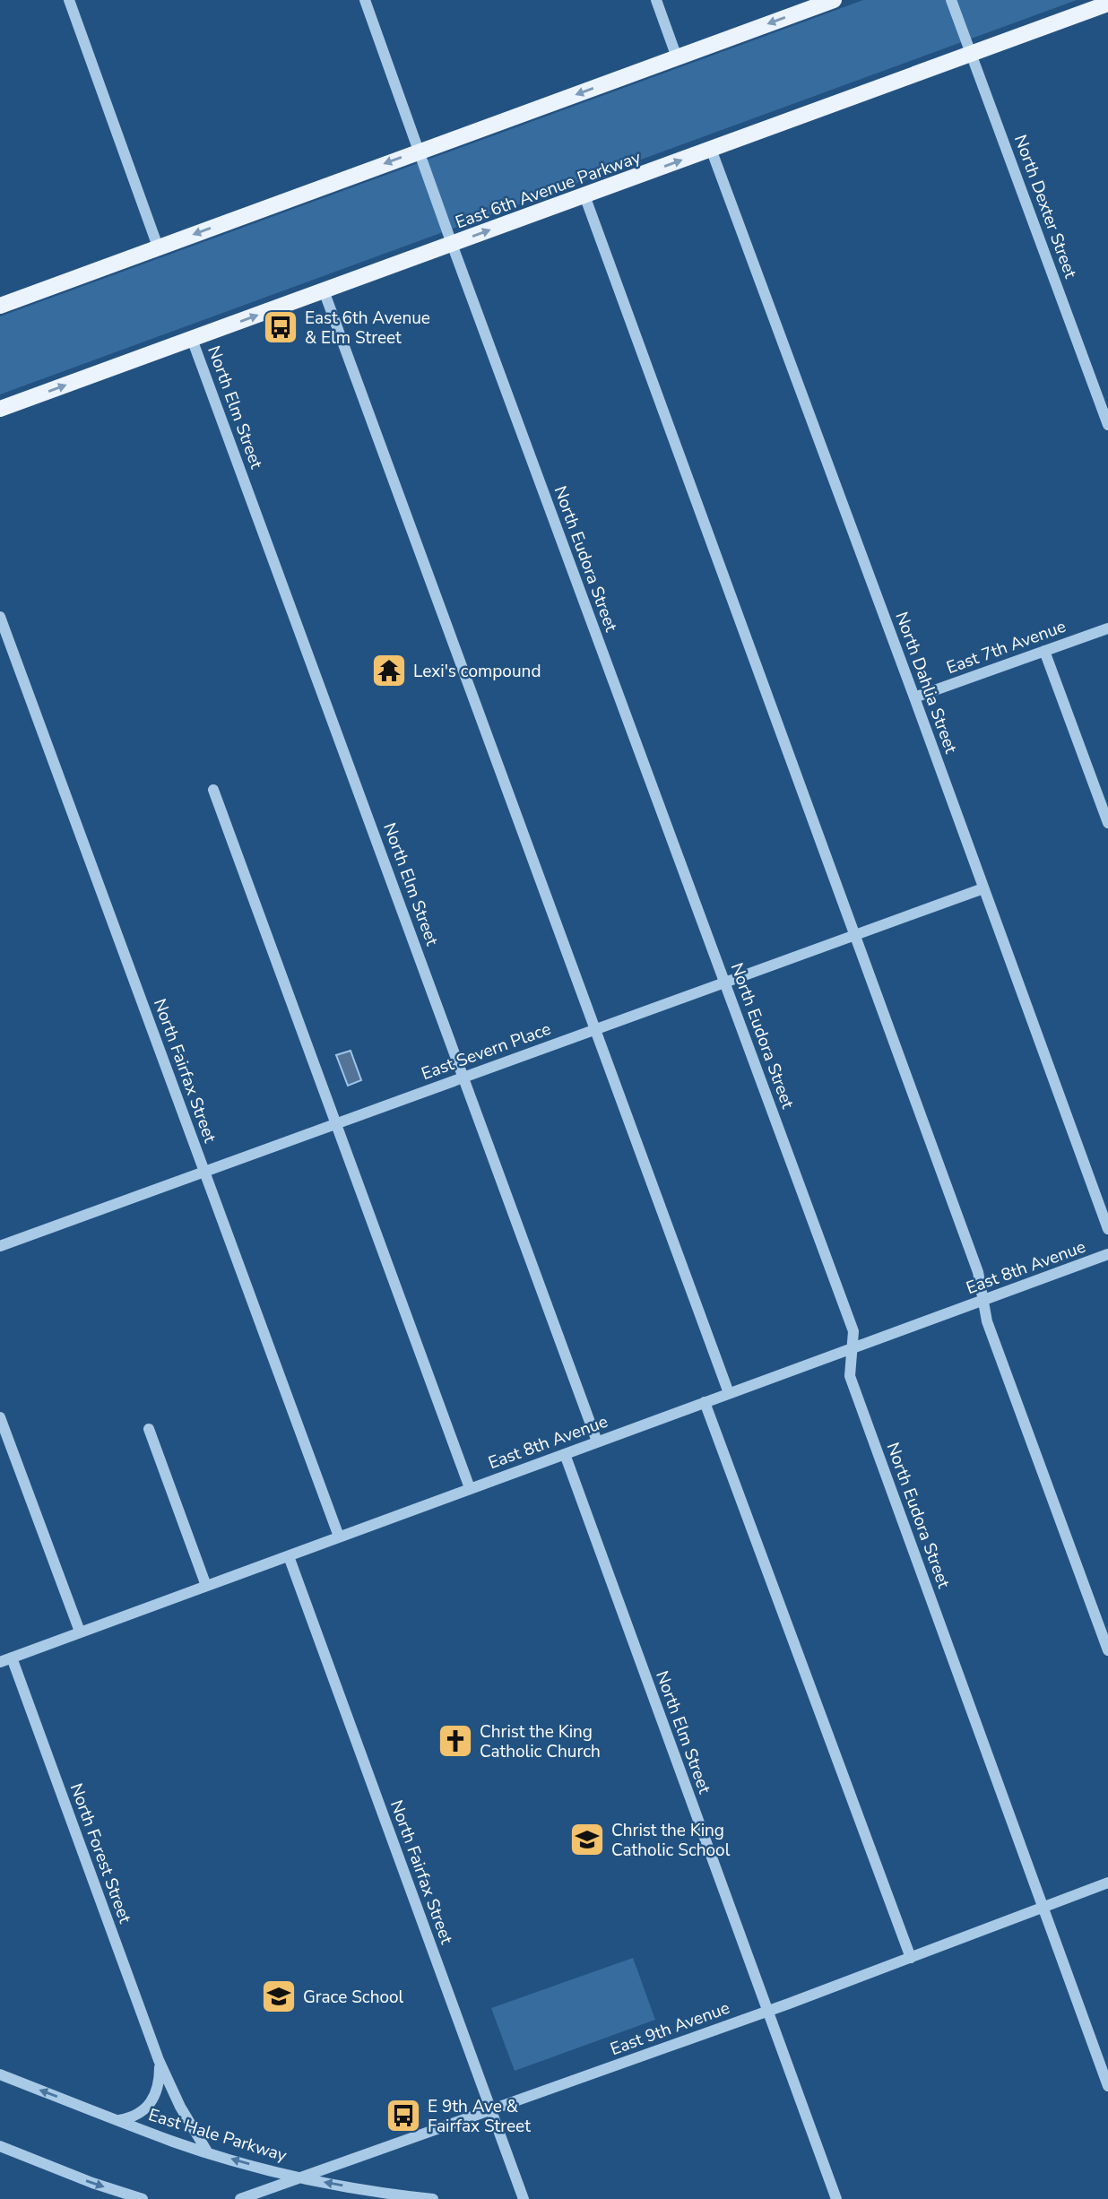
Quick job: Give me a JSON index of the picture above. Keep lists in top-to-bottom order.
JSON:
{
  "streets": {
    "main road": ["East 6th Avenue Parkway"],
    "street": [
      "North Dexter Street",
      "North Elm Street",
      "North Eudora Street",
      "East 7th Avenue",
      "North Dahlia Street",
      "East Severn Place",
      "North Fairfax Street",
      "East 8th Avenue",
      "North Forest Street",
      "East 9th Avenue",
      "East Hale Parkway"
    ]
  },
  "crossings": [
    ["East 6th Avenue Parkway", "North Dexter Street"],
    ["East 6th Avenue Parkway", "North Elm Street"],
    ["East 6th Avenue Parkway", "North Eudora Street"],
    ["East 6th Avenue Parkway", "North Dahlia Street"],
    ["North Elm Street", "East Severn Place"],
    ["North Elm Street", "East 8th Avenue"],
    ["North Elm Street", "East 9th Avenue"],
    ["North Eudora Street", "East Severn Place"],
    ["North Eudora Street", "East 8th Avenue"],
    ["North Eudora Street", "East 9th Avenue"],
    ["East 7th Avenue", "North Dahlia Street"],
    ["North Dahlia Street", "East Severn Place"],
    ["East Severn Place", "North Fairfax Street"],
    ["North Fairfax Street", "East 8th Avenue"],
    ["North Fairfax Street", "East 9th Avenue"],
    ["East 8th Avenue", "North Forest Street"],
    ["North Forest Street", "East Hale Parkway"],
    ["East 9th Avenue", "East Hale Parkway"]
  ],
  "one_way": ["East Hale Parkway"],
  "places": {
    "bus stop": ["East 6th Avenue & Elm Street", "E 9th Ave & Fairfax Street"],
    "temple": ["Lexi's compound"],
    "church": ["Christ the King Catholic Church"],
    "school or university": ["Christ the King Catholic School", "Grace School"]
  }
}
